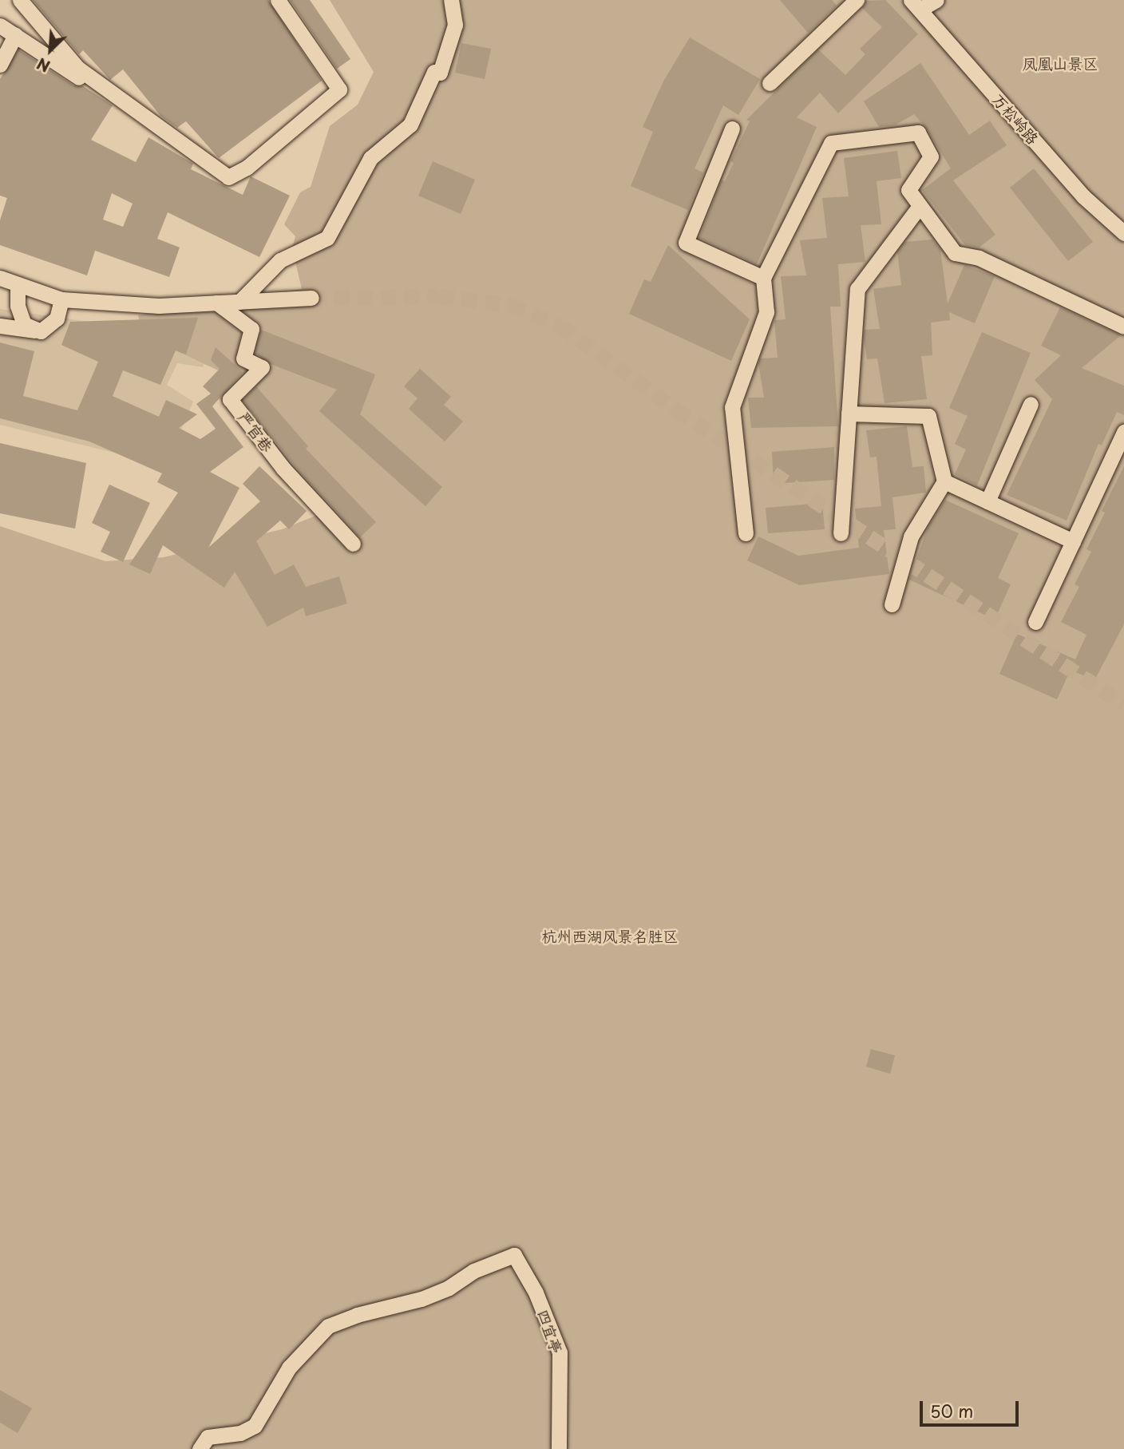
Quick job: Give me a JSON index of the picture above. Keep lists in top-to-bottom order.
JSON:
{
  "streets": {
    "street": ["万松岭路", "严官巷", "四宜亭"]
  },
  "parks": ["凤凰山景区", "杭州西湖风景名胜区"],
  "scale_bar": "50 m",
  "north": "bottom left"
}
